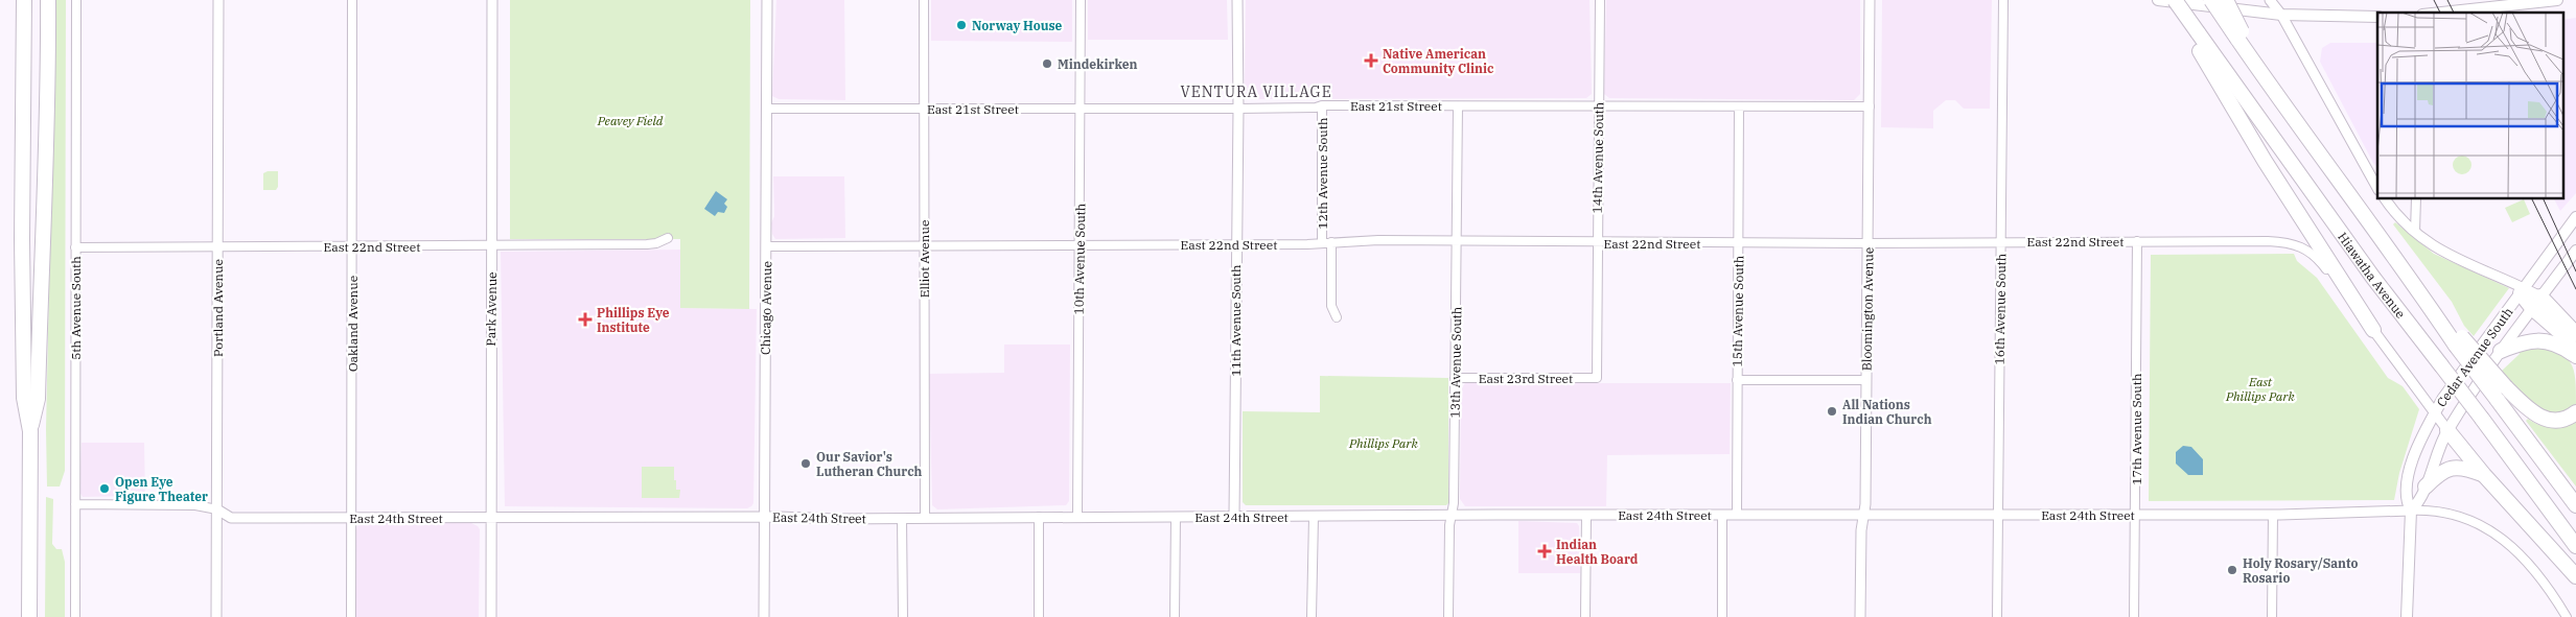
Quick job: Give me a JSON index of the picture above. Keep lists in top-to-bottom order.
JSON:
{
  "streets": {
    "highway": ["Hiawatha Avenue"],
    "main road": ["Cedar Avenue South"],
    "street": [
      "East 21st Street",
      "14th Avenue South",
      "12th Avenue South",
      "East 22nd Street",
      "Elliot Avenue",
      "10th Avenue South",
      "5th Avenue South",
      "Portland Avenue",
      "Chicago Avenue",
      "Park Avenue",
      "Bloomington Avenue",
      "16th Avenue South",
      "15th Avenue South",
      "11th Avenue South",
      "Oakland Avenue",
      "13th Avenue South",
      "East 23rd Street",
      "17th Avenue South",
      "East 24th Street"
    ]
  },
  "crossings": [
    ["East 21st Street", "14th Avenue South"],
    ["East 21st Street", "12th Avenue South"],
    ["East 21st Street", "Elliot Avenue"],
    ["East 21st Street", "10th Avenue South"],
    ["East 21st Street", "Chicago Avenue"],
    ["East 21st Street", "Bloomington Avenue"],
    ["East 21st Street", "15th Avenue South"],
    ["East 21st Street", "11th Avenue South"],
    ["East 21st Street", "13th Avenue South"],
    ["14th Avenue South", "East 22nd Street"],
    ["14th Avenue South", "East 23rd Street"],
    ["12th Avenue South", "East 22nd Street"],
    ["East 22nd Street", "Elliot Avenue"],
    ["East 22nd Street", "10th Avenue South"],
    ["East 22nd Street", "5th Avenue South"],
    ["East 22nd Street", "Portland Avenue"],
    ["East 22nd Street", "Chicago Avenue"],
    ["East 22nd Street", "Park Avenue"],
    ["East 22nd Street", "Bloomington Avenue"],
    ["East 22nd Street", "16th Avenue South"],
    ["East 22nd Street", "15th Avenue South"],
    ["East 22nd Street", "11th Avenue South"],
    ["East 22nd Street", "Oakland Avenue"],
    ["East 22nd Street", "Cedar Avenue South"],
    ["East 22nd Street", "13th Avenue South"],
    ["East 22nd Street", "17th Avenue South"],
    ["Elliot Avenue", "East 24th Street"],
    ["10th Avenue South", "East 24th Street"],
    ["5th Avenue South", "East 24th Street"],
    ["Portland Avenue", "East 24th Street"],
    ["Chicago Avenue", "East 24th Street"],
    ["Park Avenue", "East 24th Street"],
    ["Bloomington Avenue", "East 24th Street"],
    ["16th Avenue South", "East 24th Street"],
    ["15th Avenue South", "East 24th Street"],
    ["11th Avenue South", "East 24th Street"],
    ["Oakland Avenue", "East 24th Street"],
    ["Cedar Avenue South", "East 24th Street"],
    ["13th Avenue South", "East 23rd Street"],
    ["13th Avenue South", "East 24th Street"],
    ["17th Avenue South", "East 24th Street"]
  ],
  "districts": ["VENTURA VILLAGE"],
  "parks": ["Peavey Field", "East Phillips Park", "Phillips Park"],
  "places": {
    "other": [
      "Norway House",
      "Mindekirken",
      "All Nations Indian Church",
      "Our Savior's Lutheran Church",
      "Open Eye Figure Theater",
      "Holy Rosary/Santo Rosario"
    ],
    "health": ["Native American Community Clinic", "Phillips Eye Institute", "Indian Health Board"]
  }
}
